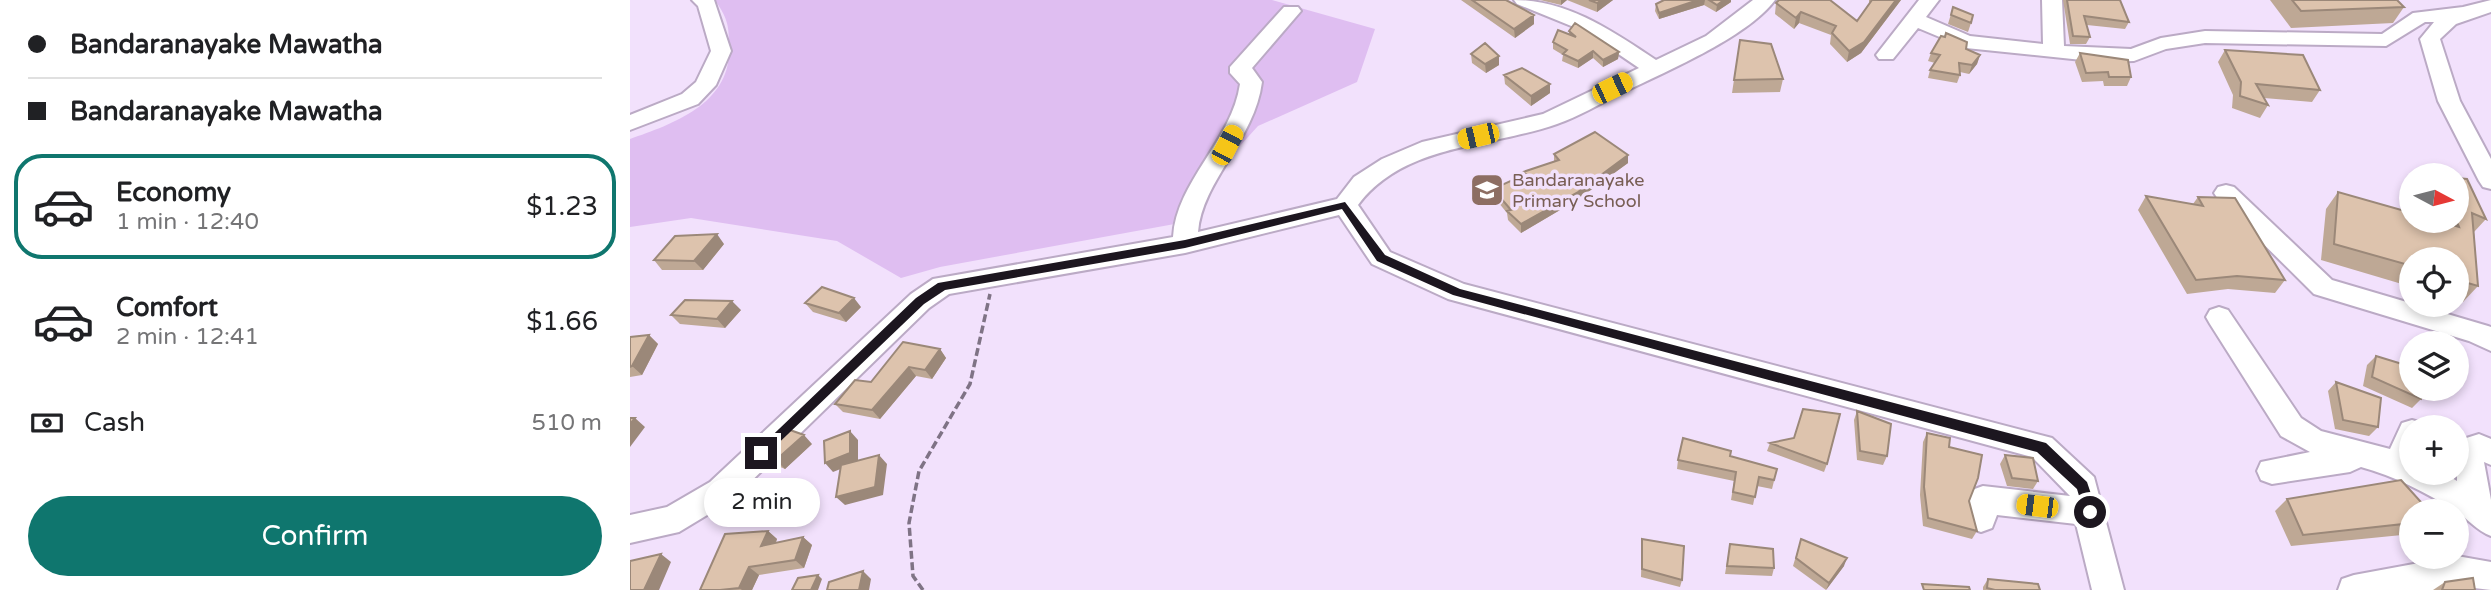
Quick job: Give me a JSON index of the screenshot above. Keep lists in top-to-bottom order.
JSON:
{
  "places": {
    "school or university": ["Bandaranayake Primary School"]
  },
  "north": "right",
  "page": {
    "banner": ["Bandaranayake Mawatha", "Bandaranayake Mawatha"],
    "list": [
      {
        "name": "Economy",
        "note": "1 min · 12:40",
        "value": "$1.23"
      },
      {
        "name": "Comfort",
        "note": "2 min · 12:41",
        "value": "$1.66"
      }
    ],
    "map_buttons": ["+", "−"],
    "pay": ["Cash", "510 m"],
    "bubble": "2 min",
    "buttons": "Confirm"
  }
}
